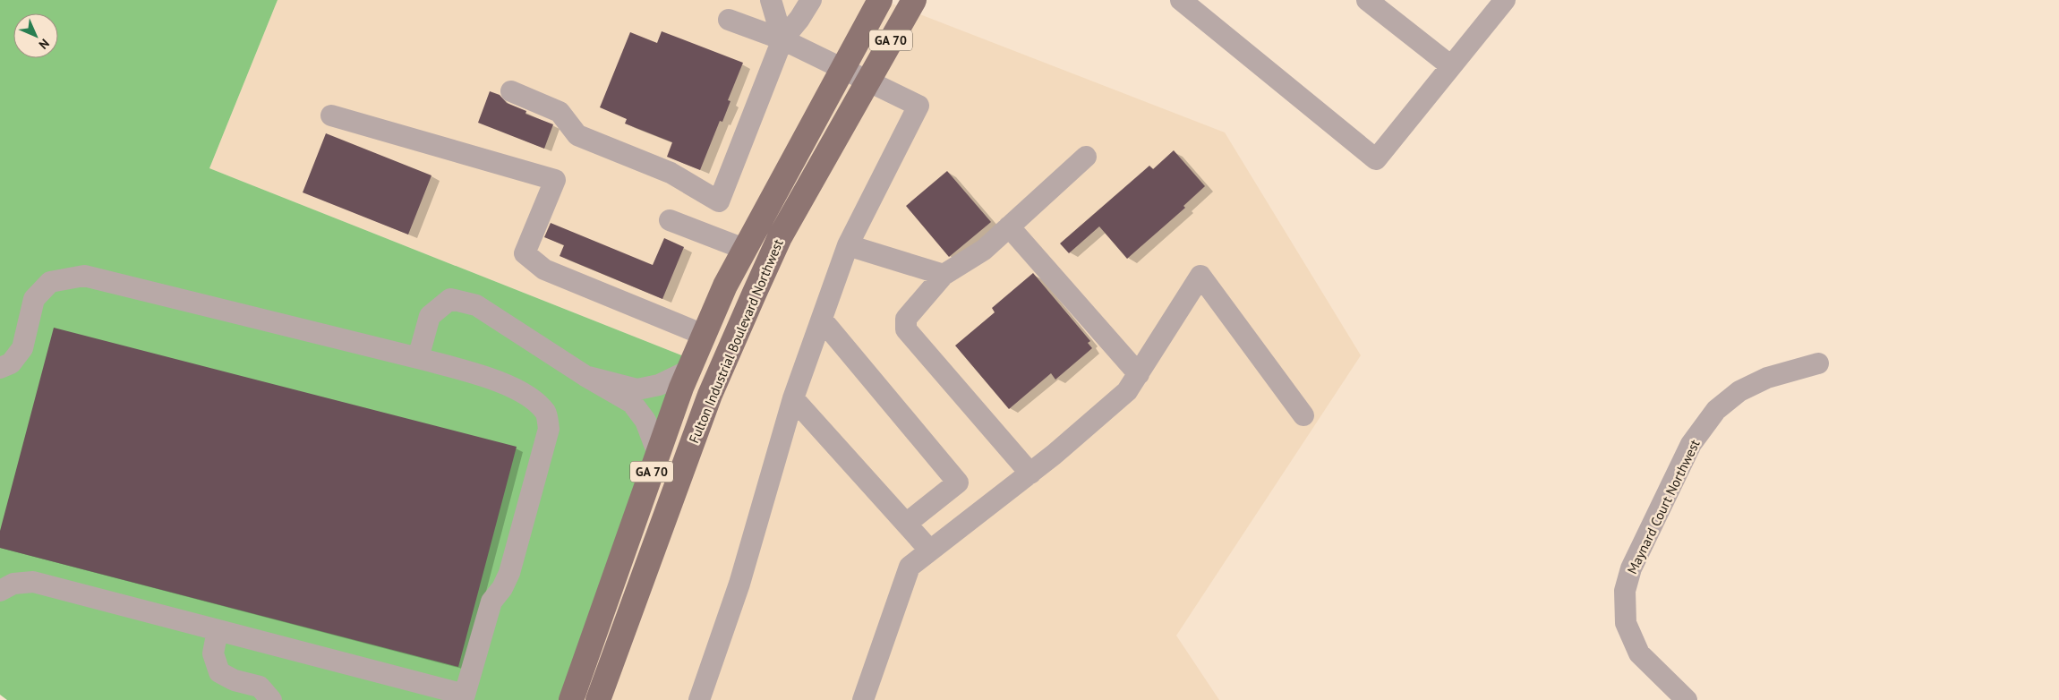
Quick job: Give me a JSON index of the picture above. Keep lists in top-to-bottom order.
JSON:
{
  "streets": {
    "main road": ["GA 70", "Fulton Industrial Boulevard Northwest"],
    "street": ["Maynard Court Northwest"]
  },
  "north": "bottom right"
}
